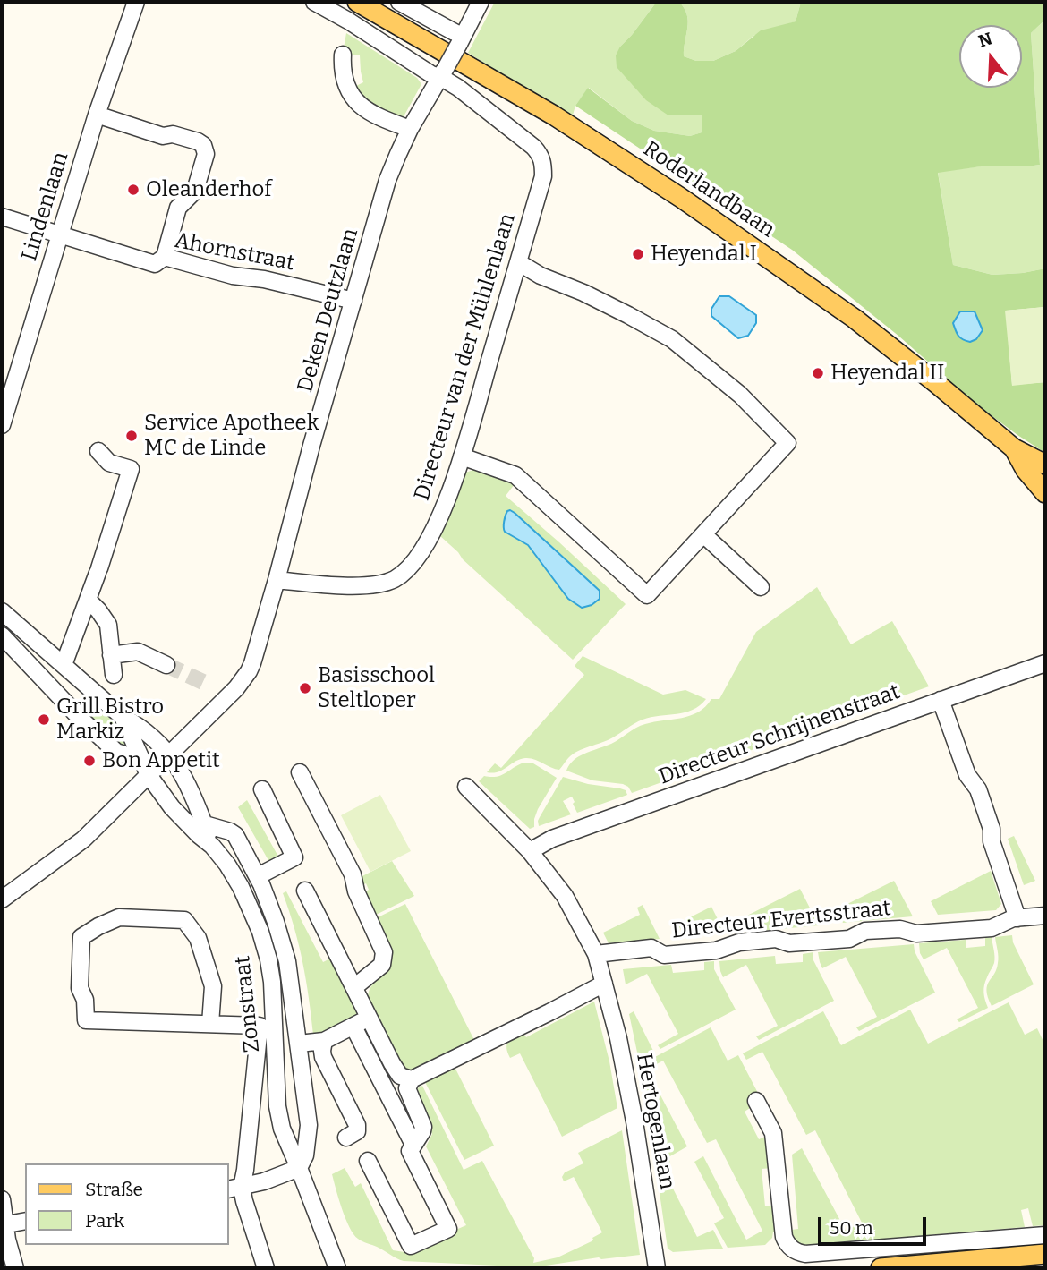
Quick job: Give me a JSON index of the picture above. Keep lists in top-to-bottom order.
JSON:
{
  "streets": {
    "main road": ["Roderlandbaan"],
    "street": [
      "Lindenlaan",
      "Ahornstraat",
      "Deken Deutzlaan",
      "Directeur van der Mühlenlaan",
      "Directeur Schrijnenstraat",
      "Directeur Evertsstraat",
      "Zonstraat",
      "Hertogenlaan"
    ]
  },
  "crossings": [
    ["Lindenlaan", "Ahornstraat"],
    ["Ahornstraat", "Deken Deutzlaan"],
    ["Deken Deutzlaan", "Directeur van der Mühlenlaan"],
    ["Directeur Schrijnenstraat", "Hertogenlaan"],
    ["Directeur Evertsstraat", "Hertogenlaan"]
  ],
  "places": [
    "Oleanderhof",
    "Heyendal I",
    "Heyendal II",
    "Service Apotheek MC de Linde",
    "Basisschool Steltloper",
    "Grill Bistro Markiz",
    "Bon Appetit"
  ],
  "legend": ["Straße", "Park"],
  "scale_bar": "50 m",
  "north": "top"
}
